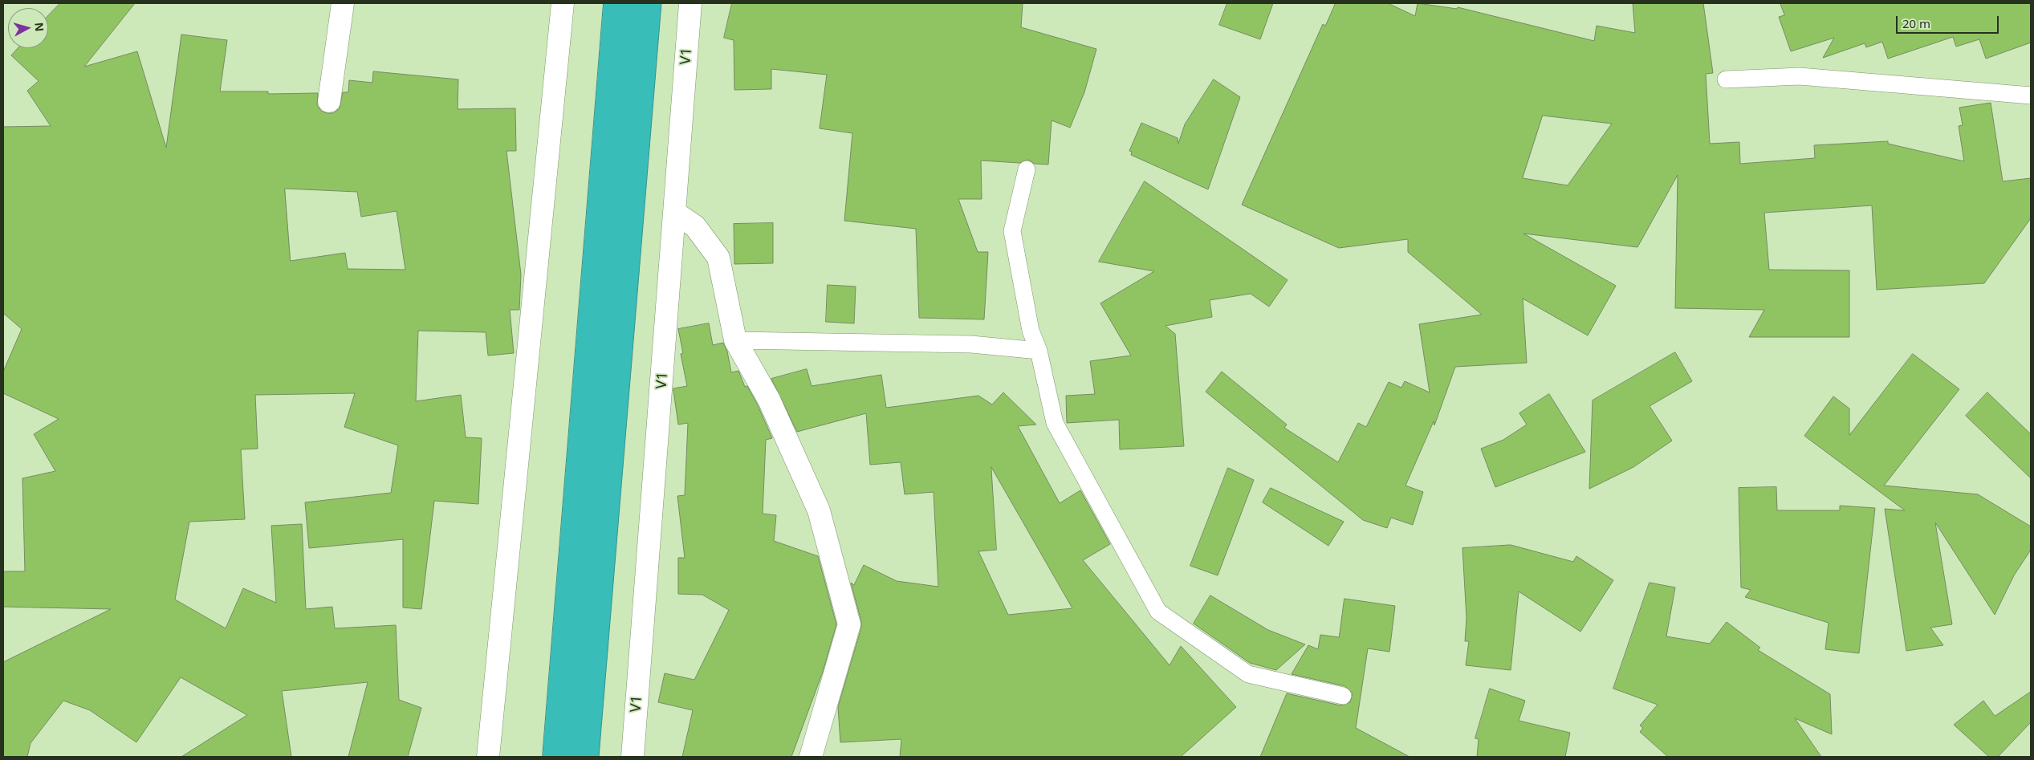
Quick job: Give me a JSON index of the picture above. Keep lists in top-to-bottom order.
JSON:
{
  "streets": {
    "street": ["V1"]
  },
  "scale_bar": "20 m",
  "north": "right"
}
